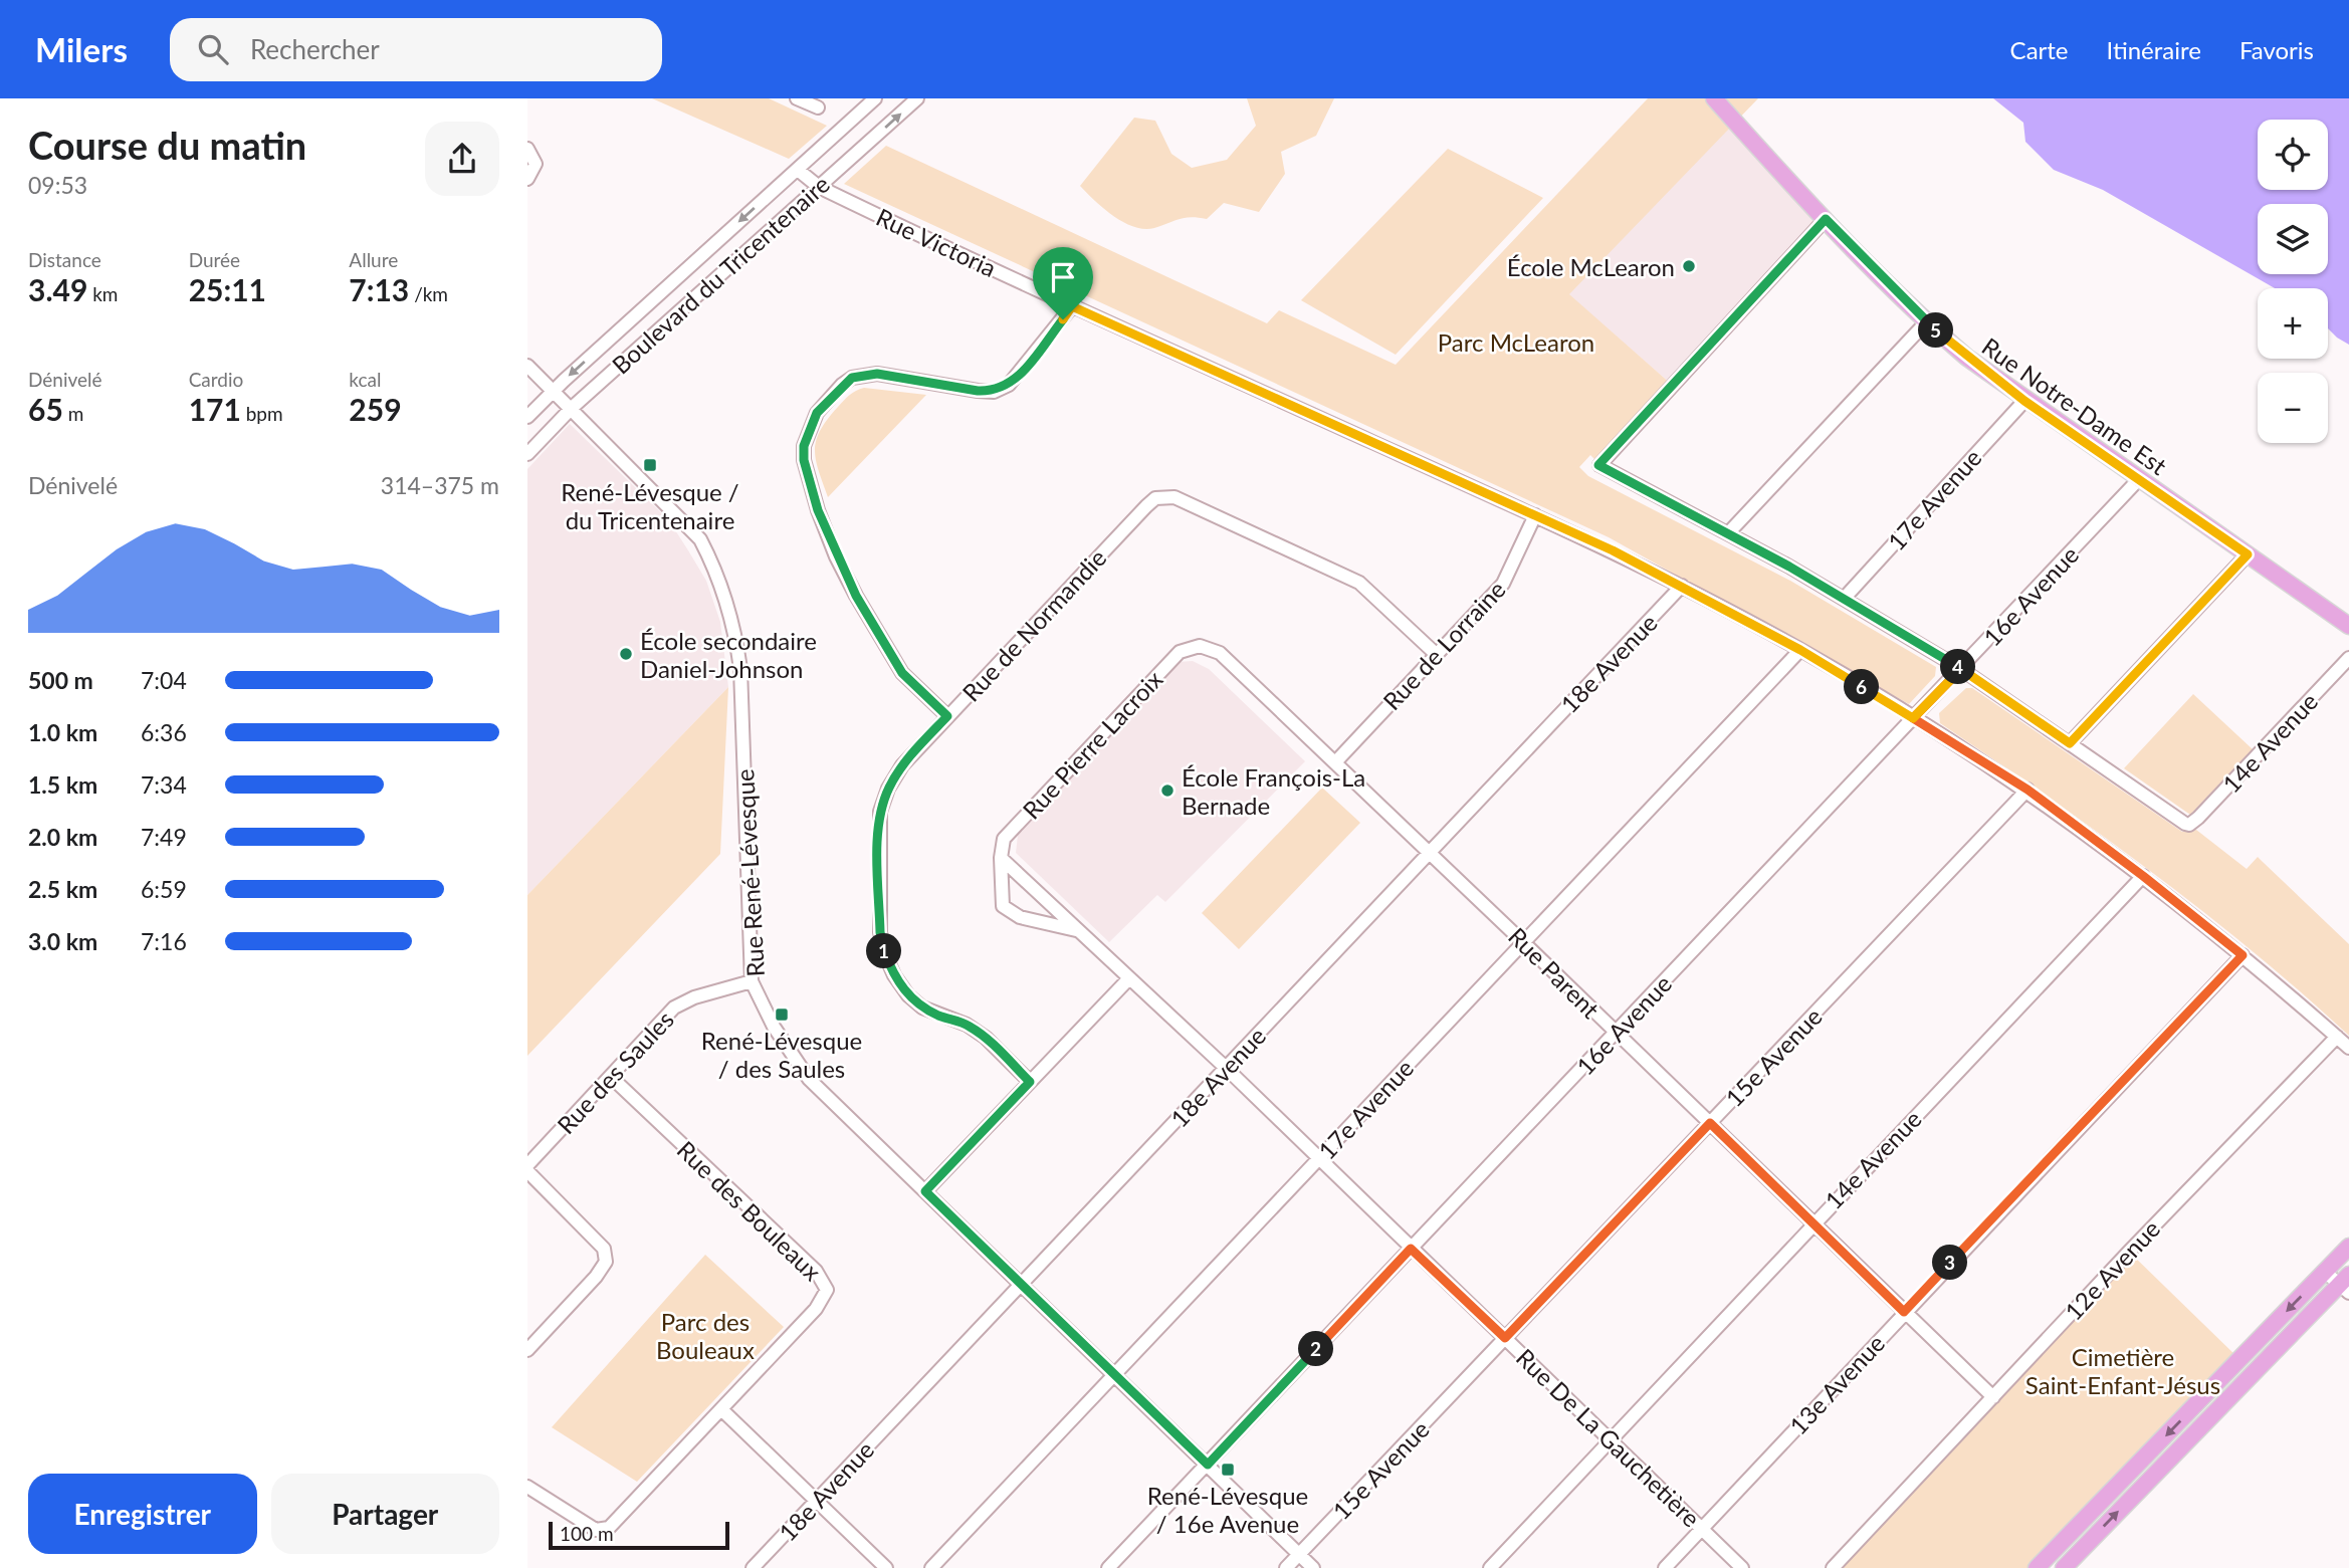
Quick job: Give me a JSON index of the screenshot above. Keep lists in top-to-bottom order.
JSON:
{
  "streets": {
    "main road": ["Rue Notre-Dame Est"],
    "street": [
      "Rue Victoria",
      "Boulevard du Tricentenaire",
      "17e Avenue",
      "16e Avenue",
      "Rue de Normandie",
      "Rue de Lorraine",
      "18e Avenue",
      "14e Avenue",
      "Rue Pierre Lacroix",
      "Rue René-Lévesque",
      "Rue Parent",
      "15e Avenue",
      "Rue des Saules",
      "Rue des Bouleaux",
      "12e Avenue",
      "13e Avenue",
      "Rue De La Gauchetière"
    ]
  },
  "crossings": [
    ["Rue Victoria", "Boulevard du Tricentenaire"],
    ["Rue Victoria", "17e Avenue"],
    ["Rue Victoria", "16e Avenue"],
    ["Rue Victoria", "Rue de Lorraine"],
    ["Rue Victoria", "18e Avenue"],
    ["Rue Victoria", "14e Avenue"],
    ["Rue Victoria", "15e Avenue"],
    ["Rue Victoria", "12e Avenue"],
    ["Rue Victoria", "13e Avenue"],
    ["Boulevard du Tricentenaire", "Rue René-Lévesque"],
    ["Rue Notre-Dame Est", "17e Avenue"],
    ["Rue Notre-Dame Est", "16e Avenue"],
    ["17e Avenue", "Rue René-Lévesque"],
    ["17e Avenue", "Rue Parent"],
    ["17e Avenue", "Rue De La Gauchetière"],
    ["16e Avenue", "Rue René-Lévesque"],
    ["16e Avenue", "Rue Parent"],
    ["16e Avenue", "Rue De La Gauchetière"],
    ["Rue de Normandie", "Rue de Lorraine"],
    ["Rue de Lorraine", "Rue Parent"],
    ["18e Avenue", "Rue René-Lévesque"],
    ["18e Avenue", "Rue Parent"],
    ["18e Avenue", "Rue De La Gauchetière"],
    ["14e Avenue", "Rue Parent"],
    ["14e Avenue", "Rue De La Gauchetière"],
    ["Rue Pierre Lacroix", "Rue Parent"],
    ["Rue Pierre Lacroix", "Rue De La Gauchetière"],
    ["Rue René-Lévesque", "15e Avenue"],
    ["Rue René-Lévesque", "Rue des Saules"],
    ["Rue Parent", "15e Avenue"],
    ["Rue Parent", "12e Avenue"],
    ["Rue Parent", "13e Avenue"],
    ["15e Avenue", "Rue De La Gauchetière"],
    ["Rue des Saules", "Rue des Bouleaux"],
    ["13e Avenue", "Rue De La Gauchetière"]
  ],
  "parks": ["Parc McLearon", "Parc des Bouleaux", "Cimetière Saint-Enfant-Jésus"],
  "places": {
    "other": ["École McLearon", "École secondaire Daniel-Johnson", "École François-La Bernade"],
    "transit": ["René-Lévesque / du Tricentenaire", "René-Lévesque / des Saules", "René-Lévesque / 16e Avenue"]
  },
  "scale_bar": "100 m",
  "page": {
    "header": "Milers",
    "search": "Rechercher",
    "nav": ["Carte", "Itinéraire", "Favoris"],
    "heading": ["Course du matin", "09:53"],
    "map_buttons": ["+", "−"],
    "stats": [
      ["Distance", "3.49 km"],
      ["Durée", "25:11"],
      ["Allure", "7:13 /km"],
      ["Dénivelé", "65 m"],
      ["Cardio", "171 bpm"],
      ["kcal", "259"]
    ],
    "pins": [
      "5",
      "4",
      "6",
      "1",
      "3",
      "2"
    ],
    "chart": ["Dénivelé", "314–375 m"],
    "list": [
      {
        "name": "500 m",
        "note": "7:04"
      },
      {
        "name": "1.0 km",
        "note": "6:36"
      },
      {
        "name": "1.5 km",
        "note": "7:34"
      },
      {
        "name": "2.0 km",
        "note": "7:49"
      },
      {
        "name": "2.5 km",
        "note": "6:59"
      },
      {
        "name": "3.0 km",
        "note": "7:16"
      }
    ],
    "buttons": ["Enregistrer", "Partager"],
    "scale": "100 m"
  }
}
